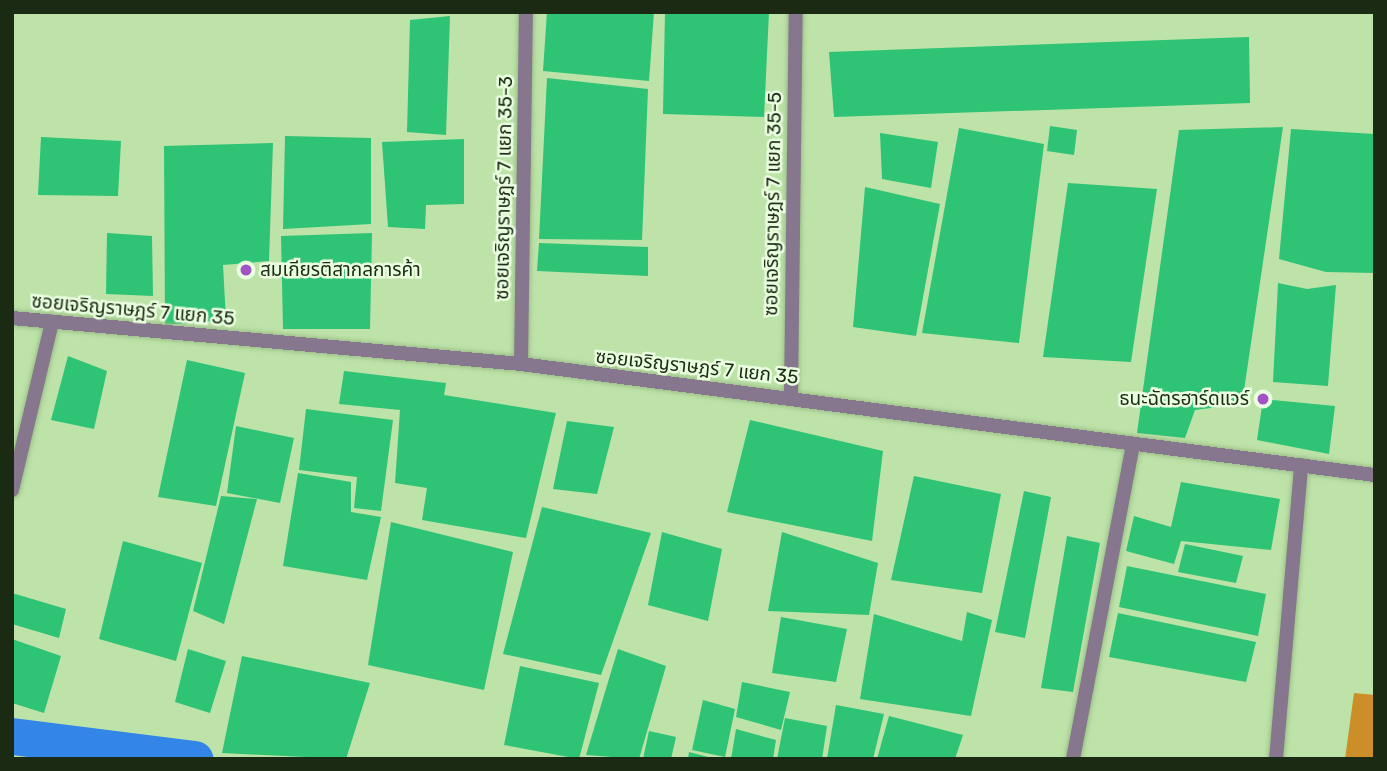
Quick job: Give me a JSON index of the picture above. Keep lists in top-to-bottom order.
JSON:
{
  "streets": {
    "street": ["ซอยเจริญราษฎร์ 7 แยก 35-3", "ซอยเจริญราษฎร์ 7 แยก 35-5", "ซอยเจริญราษฎร์ 7 แยก 35"]
  },
  "crossings": [
    ["ซอยเจริญราษฎร์ 7 แยก 35-3", "ซอยเจริญราษฎร์ 7 แยก 35"],
    ["ซอยเจริญราษฎร์ 7 แยก 35-5", "ซอยเจริญราษฎร์ 7 แยก 35"]
  ],
  "places": ["สมเกียรติสากลการค้า", "ธนะฉัตรฮาร์ดแวร์"]
}
